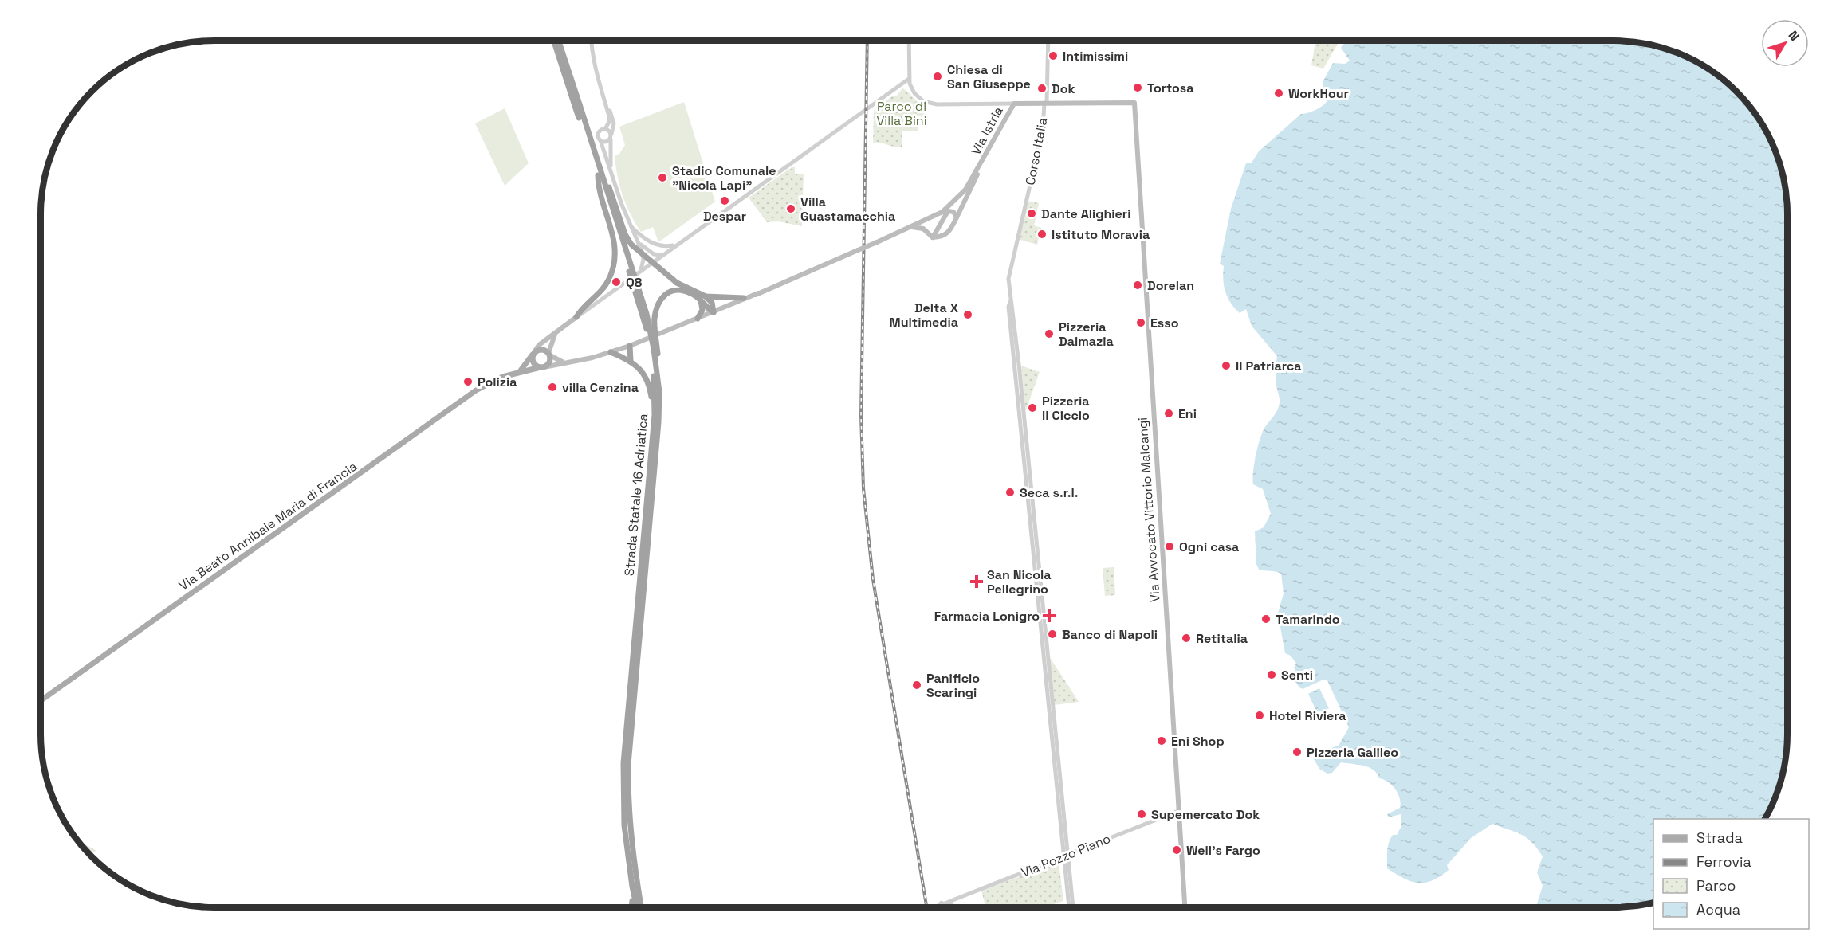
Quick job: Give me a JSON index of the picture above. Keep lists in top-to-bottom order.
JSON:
{
  "streets": {
    "highway": ["Strada Statale 16 Adriatica"],
    "main road": ["Via Istria", "Via Avvocato Vittorio Malcangi", "Via Beato Annibale Maria di Francia"],
    "street": ["Corso Italia", "Via Pozzo Piano"]
  },
  "crossings": [
    ["Corso Italia", "Via Avvocato Vittorio Malcangi"],
    ["Via Avvocato Vittorio Malcangi", "Via Pozzo Piano"]
  ],
  "parks": ["Parco di Villa Bini"],
  "places": {
    "other": [
      "Intimissimi",
      "Chiesa di San Giuseppe",
      "Tortosa",
      "Dok",
      "WorkHour",
      "Stadio Comunale \"Nicola Lapi\"",
      "Despar",
      "Villa Guastamacchia",
      "Dante Alighieri",
      "Istituto Moravia",
      "Q8",
      "Dorelan",
      "Delta X Multimedia",
      "Esso",
      "Pizzeria Dalmazia",
      "Il Patriarca",
      "Polizia",
      "villa Cenzina",
      "Pizzeria Il Ciccio",
      "Eni",
      "Seca s.r.l.",
      "Ogni casa",
      "Tamarindo",
      "Banco di Napoli",
      "Retitalia",
      "Senti",
      "Panificio Scaringi",
      "Hotel Riviera",
      "Eni Shop",
      "Pizzeria Galileo",
      "Supemercato Dok",
      "Well's Fargo"
    ],
    "health": ["San Nicola Pellegrino", "Farmacia Lonigro"]
  },
  "legend": [
    "Strada",
    "Ferrovia",
    "Parco",
    "Acqua"
  ],
  "north": "top right"
}
